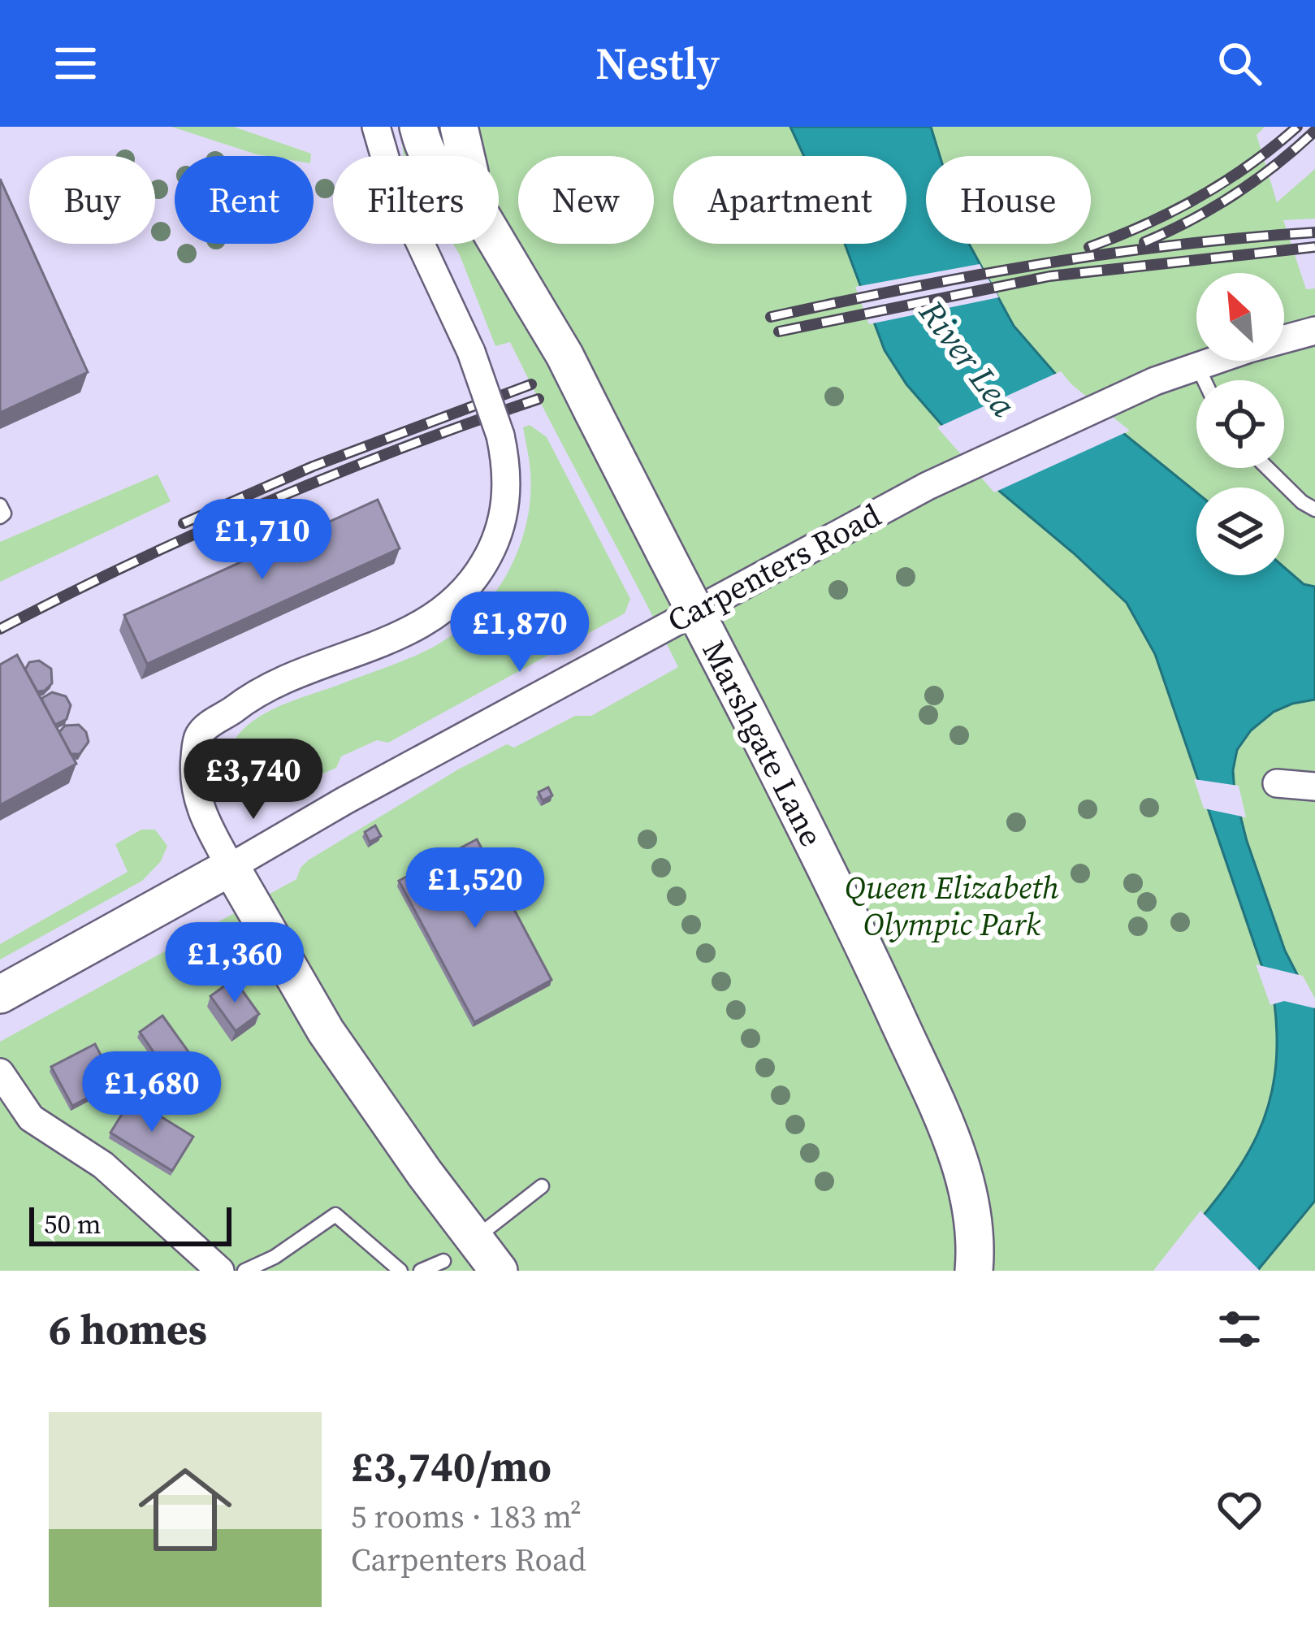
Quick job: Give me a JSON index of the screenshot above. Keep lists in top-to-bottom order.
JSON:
{
  "streets": {
    "street": ["Carpenters Road", "Marshgate Lane"]
  },
  "water": ["River Lea"],
  "parks": ["Queen Elizabeth Olympic Park"],
  "scale_bar": "50 m",
  "north": "top left",
  "page": {
    "header": "Nestly",
    "chip": [
      "Buy",
      "Rent",
      "Filters",
      "New",
      "Apartment",
      "House"
    ],
    "price": [
      "£1,710",
      "£1,870",
      "£3,740",
      "£1,520",
      "£1,360",
      "£1,680"
    ],
    "scale": "50 m",
    "heading": "6 homes",
    "list": [
      {
        "name": "£3,740/mo",
        "note": "5 rooms · 183 m² · Carpenters Road"
      }
    ]
  }
}
